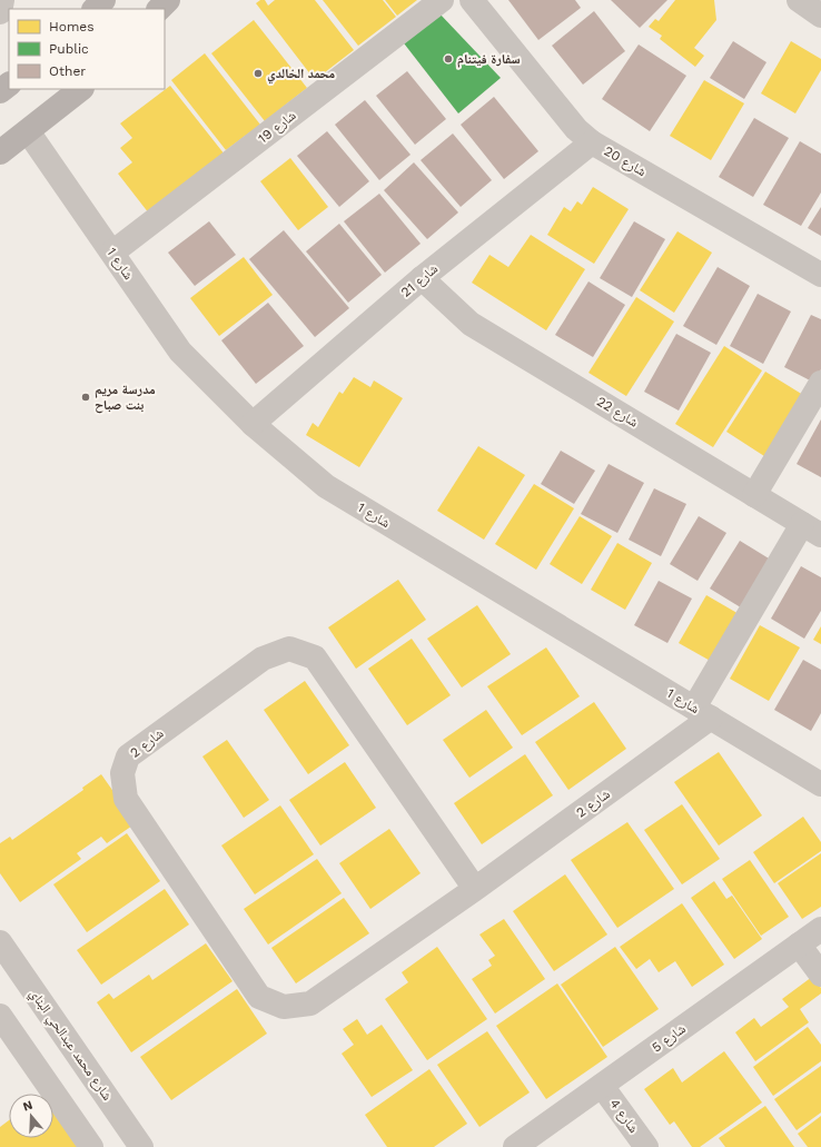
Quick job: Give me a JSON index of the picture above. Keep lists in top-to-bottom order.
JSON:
{
  "streets": {
    "street": [
      "شارع 19",
      "شارع 20",
      "شارع 1",
      "شارع 21",
      "شارع 22",
      "شارع 2",
      "شارع 5",
      "شارع محمد عبدالحي البناي",
      "شارع 4"
    ]
  },
  "crossings": [
    ["شارع 19", "شارع 1"],
    ["شارع 20", "شارع 21"],
    ["شارع 1", "شارع 21"],
    ["شارع 1", "شارع 2"],
    ["شارع 21", "شارع 22"],
    ["شارع 5", "شارع 4"]
  ],
  "places": ["سفارة فيتنام", "محمد الخالدي", "مدرسة مريم بنت صباح"],
  "legend": ["Homes", "Public", "Other"],
  "north": "top"
}
